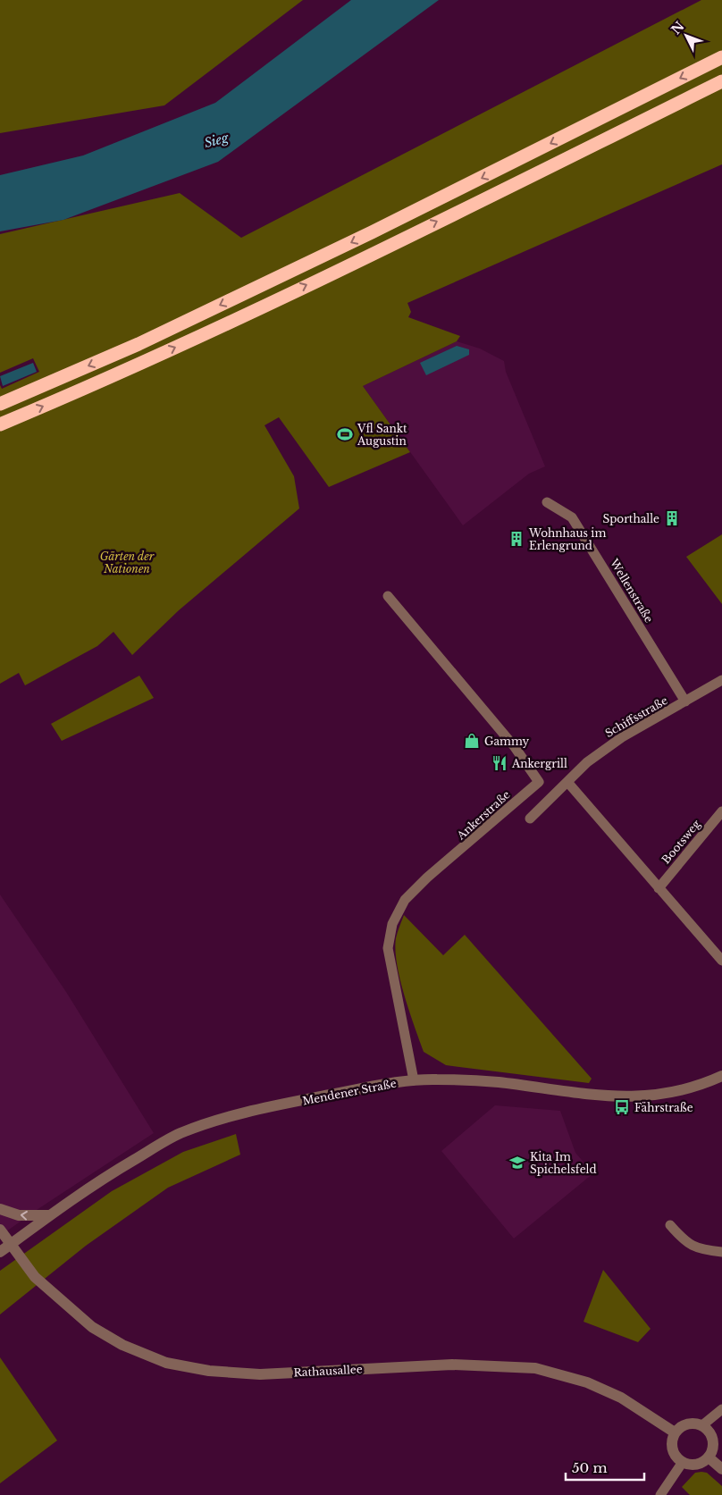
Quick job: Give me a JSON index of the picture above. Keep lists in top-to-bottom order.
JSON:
{
  "streets": {
    "street": [
      "Wellenstraße",
      "Schiffsstraße",
      "Ankerstraße",
      "Bootsweg",
      "Mendener Straße",
      "Rathausallee"
    ]
  },
  "crossings": [
    ["Wellenstraße", "Schiffsstraße"],
    ["Ankerstraße", "Mendener Straße"],
    ["Mendener Straße", "Rathausallee"]
  ],
  "water": ["Sieg"],
  "parks": ["Gärten der Nationen"],
  "places": {
    "sports": ["Vfl Sankt Augustin"],
    "building": ["Sporthalle", "Wohnhaus im Erlengrund"],
    "shop": ["Gammy"],
    "restaurant": ["Ankergrill"],
    "bus stop": ["Fährstraße"],
    "school or university": ["Kita Im Spichelsfeld"]
  },
  "scale_bar": "50 m",
  "north": "top left"
}
